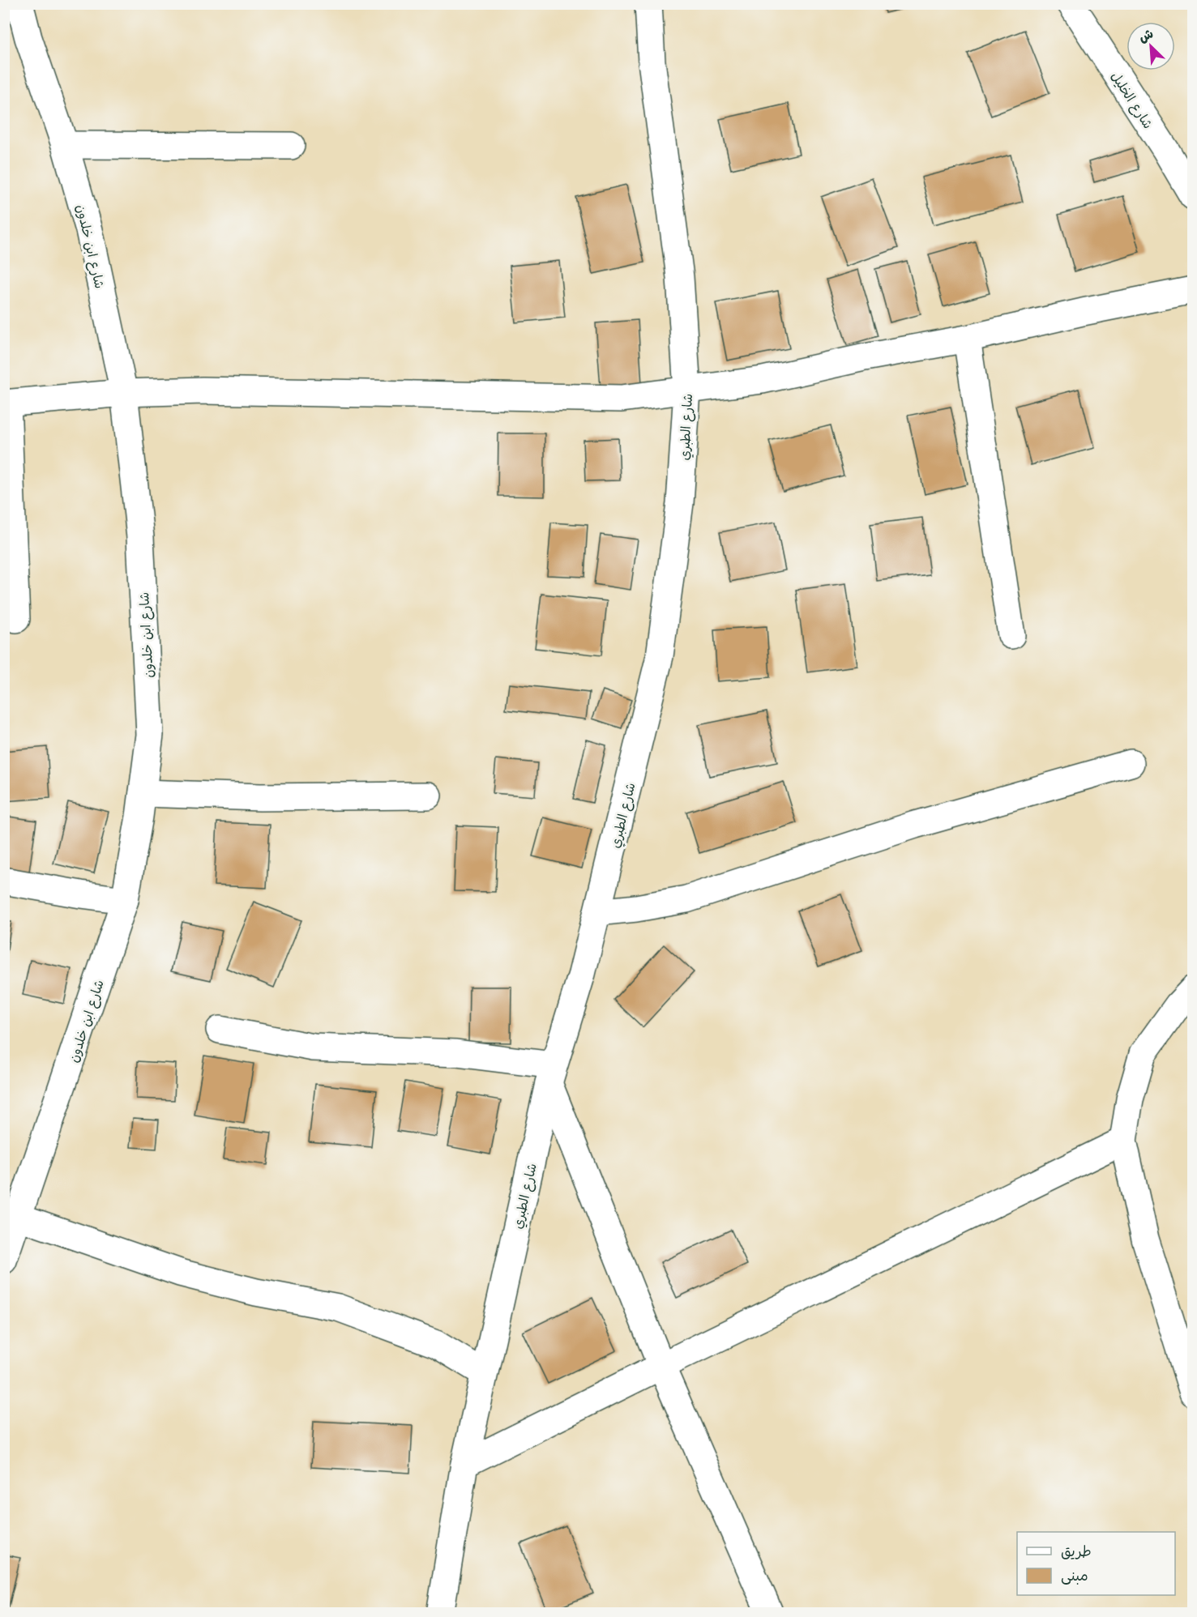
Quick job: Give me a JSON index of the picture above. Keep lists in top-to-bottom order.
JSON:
{
  "streets": {
    "street": ["شارع الخليل", "شارع ابن خلدون", "شارع الطبري"]
  },
  "legend": ["طريق", "مبنى"],
  "north": "top left"
}
